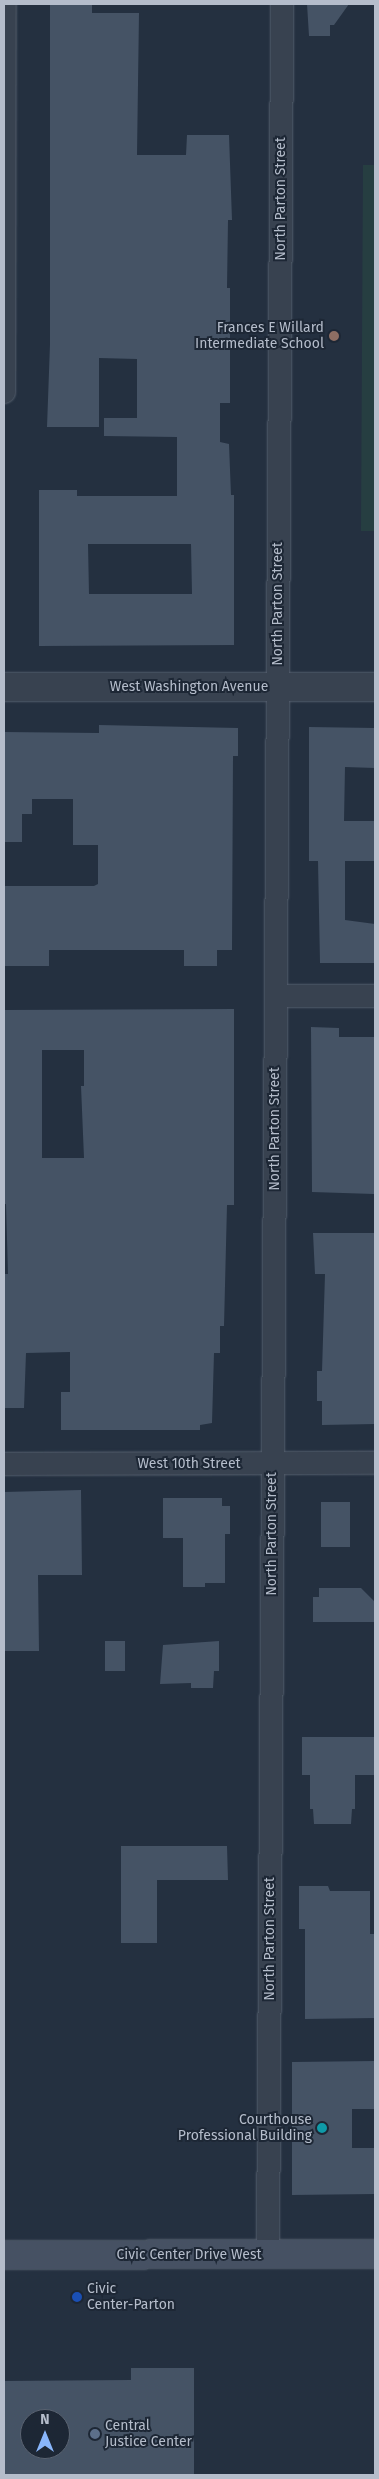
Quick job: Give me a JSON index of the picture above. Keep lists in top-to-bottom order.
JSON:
{
  "streets": {
    "main road": ["Civic Center Drive West"],
    "street": ["North Parton Street", "West Washington Avenue", "West 10th Street"]
  },
  "crossings": [
    ["North Parton Street", "West Washington Avenue"],
    ["North Parton Street", "West 10th Street"],
    ["North Parton Street", "Civic Center Drive West"]
  ],
  "places": [
    "Frances E Willard Intermediate School",
    "Courthouse Professional Building",
    "Civic Center-Parton",
    "Central Justice Center"
  ],
  "north": "top"
}
